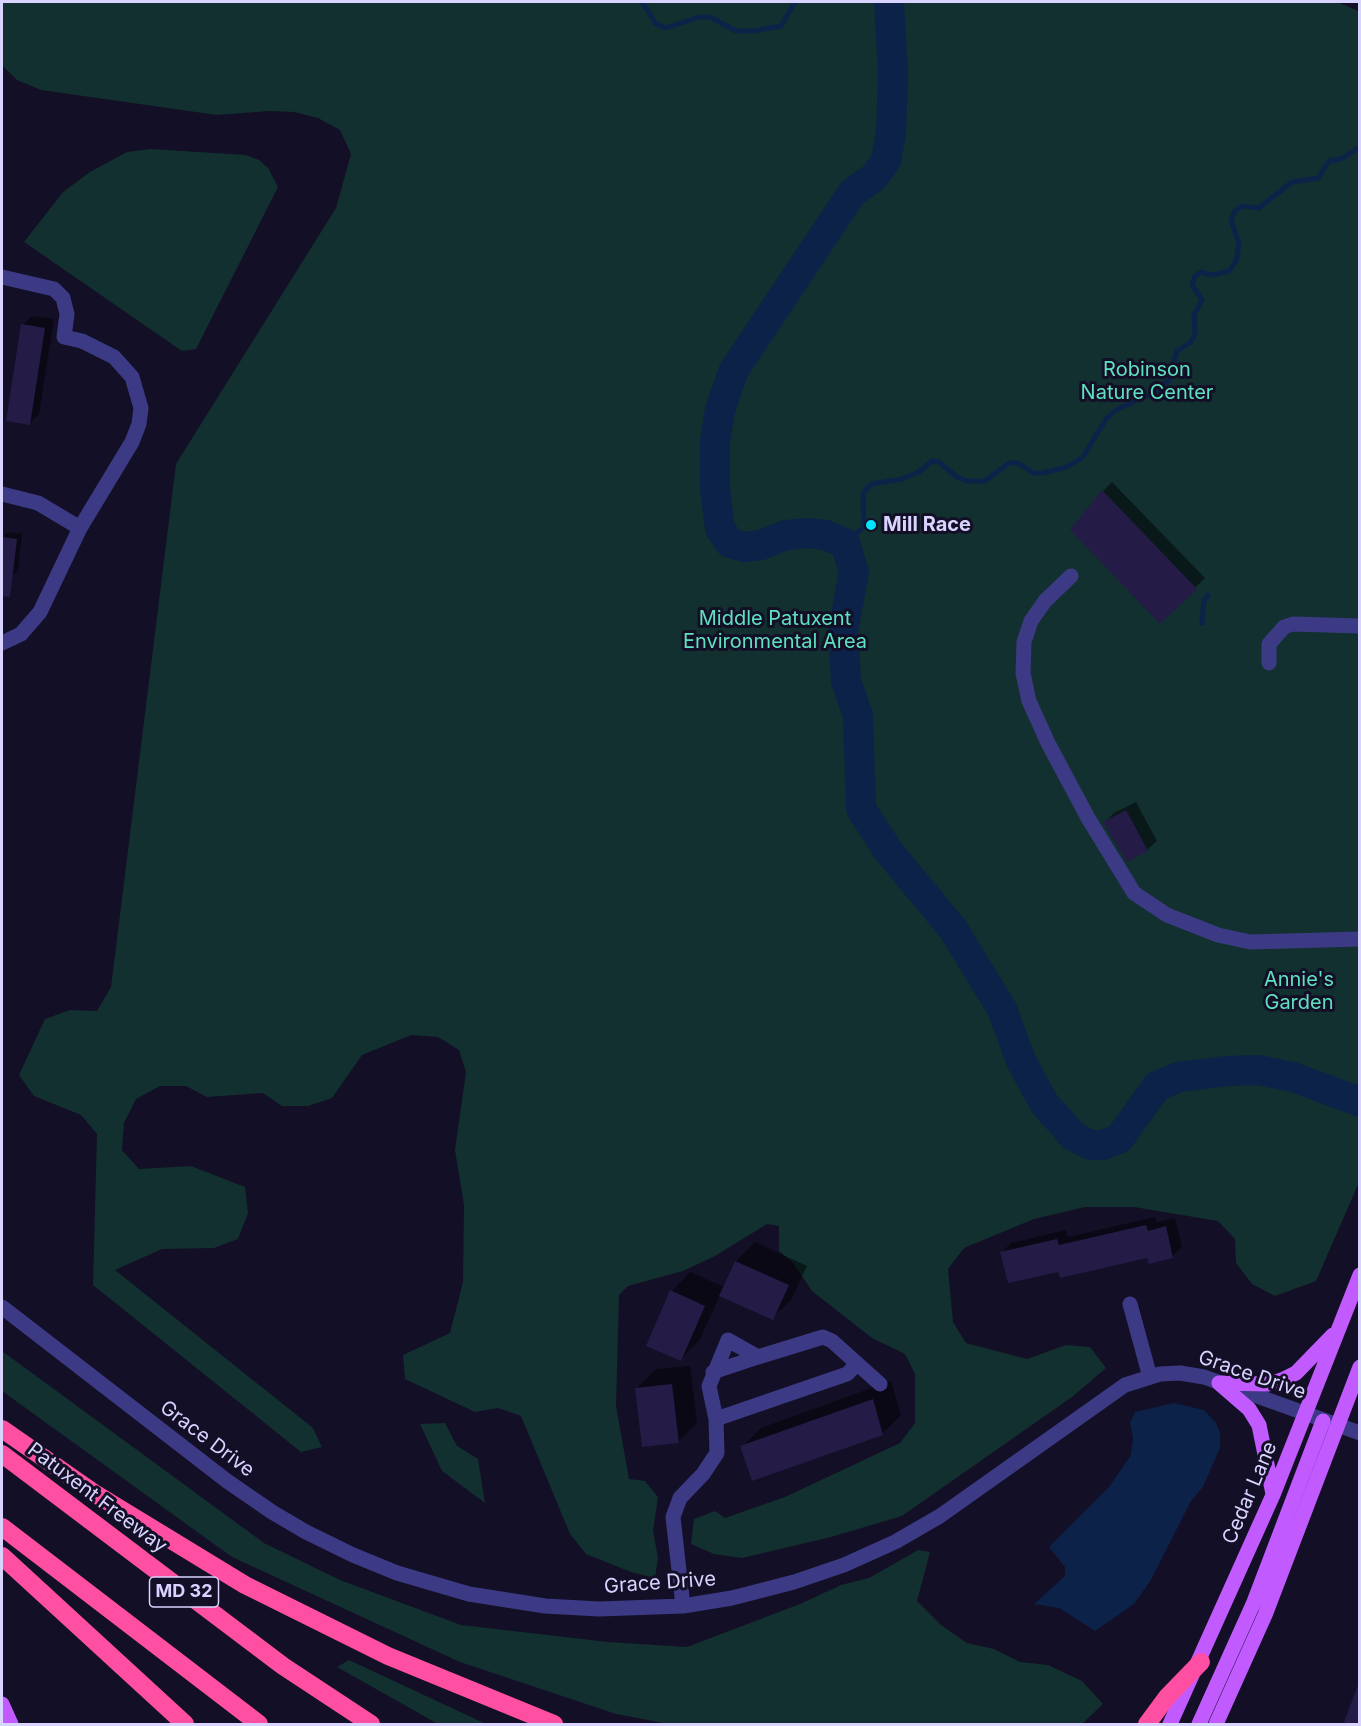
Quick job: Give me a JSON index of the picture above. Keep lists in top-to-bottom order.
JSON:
{
  "streets": {
    "highway": ["Patuxent Freeway", "MD 32"],
    "main road": ["Cedar Lane"],
    "street": ["Grace Drive"]
  },
  "crossings": [
    ["Grace Drive", "Cedar Lane"]
  ],
  "parks": ["Robinson Nature Center", "Middle Patuxent Environmental Area", "Annie's Garden"],
  "places": ["Mill Race"]
}
